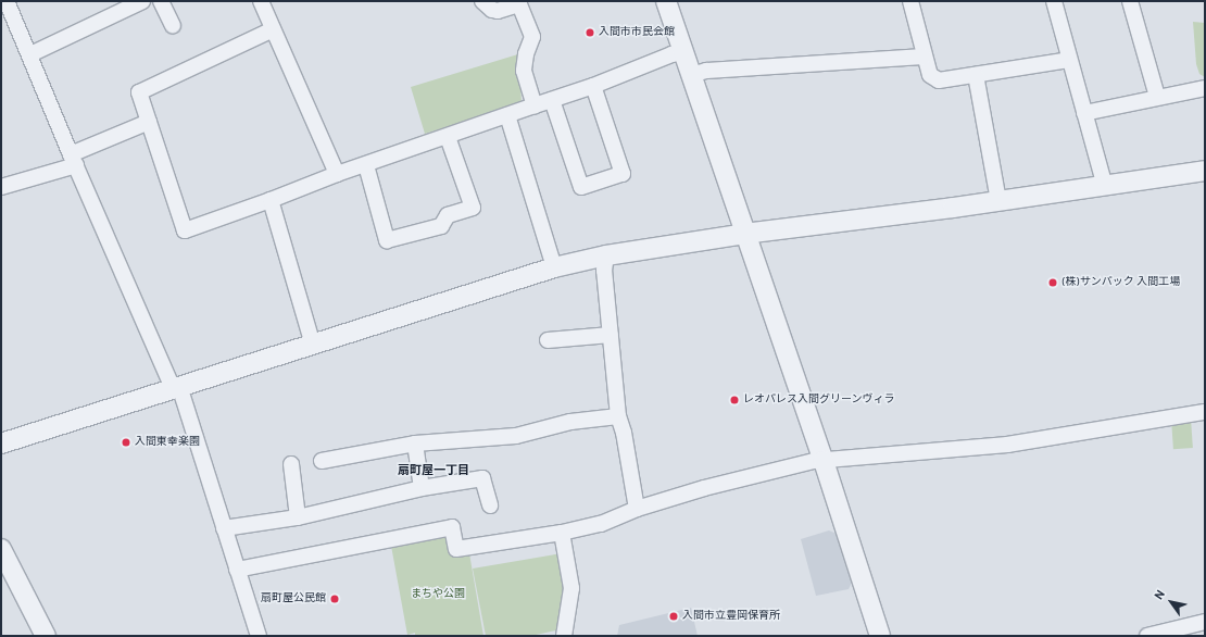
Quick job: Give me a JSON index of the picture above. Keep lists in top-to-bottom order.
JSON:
{
  "districts": ["扇町屋一丁目"],
  "parks": ["まちや公園"],
  "places": [
    "入間市市民会館",
    "(株)サンパック 入間工場",
    "レオパレス入間グリーンヴィラ",
    "入間東幸楽園",
    "扇町屋公民館",
    "入間市立豊岡保育所"
  ],
  "north": "top left"
}
